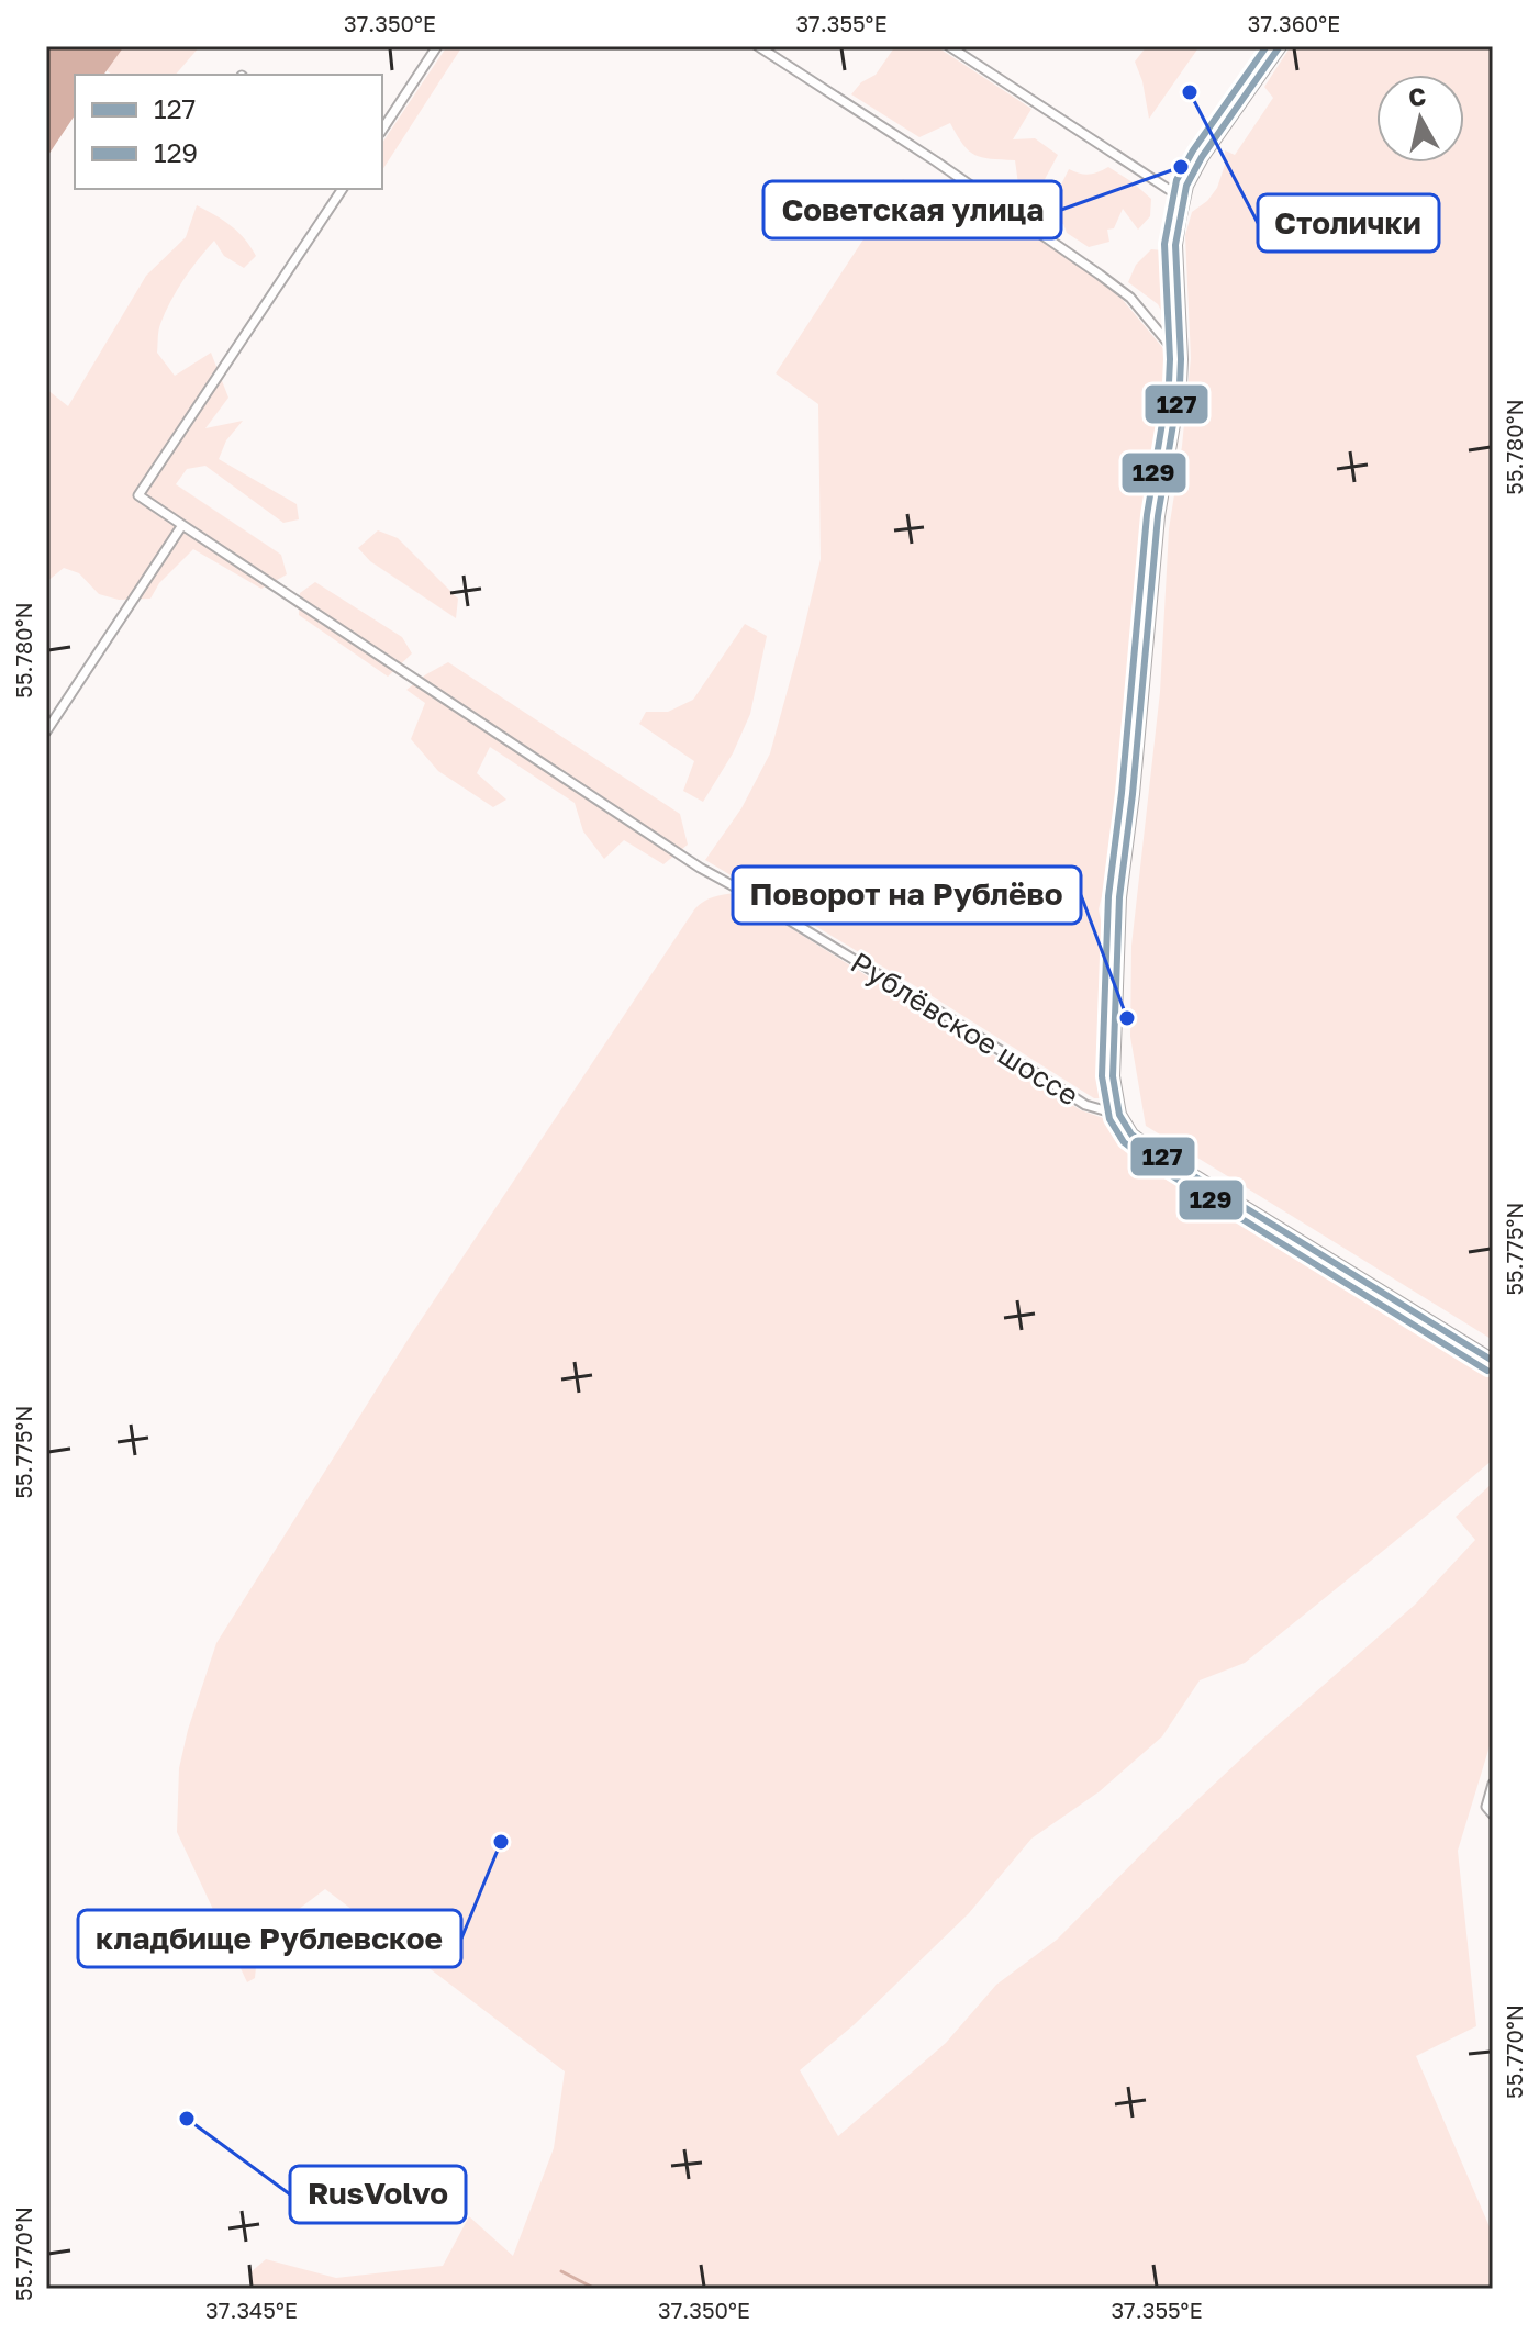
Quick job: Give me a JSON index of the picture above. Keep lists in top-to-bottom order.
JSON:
{
  "streets": {
    "street": ["Рублёвское шоссе"]
  },
  "places": [
    "Столички",
    "Советская улица",
    "Поворот на Рублёво",
    "кладбище Рублевское",
    "RusVolvo"
  ],
  "lines": ["transit line 127", "transit line 129"],
  "legend": ["127", "129"],
  "north": "top",
  "coordinates": [
    "37.350°E",
    "37.355°E",
    "37.360°E",
    "55.780°N",
    "55.775°N",
    "55.770°N",
    "37.345°E"
  ]
}
